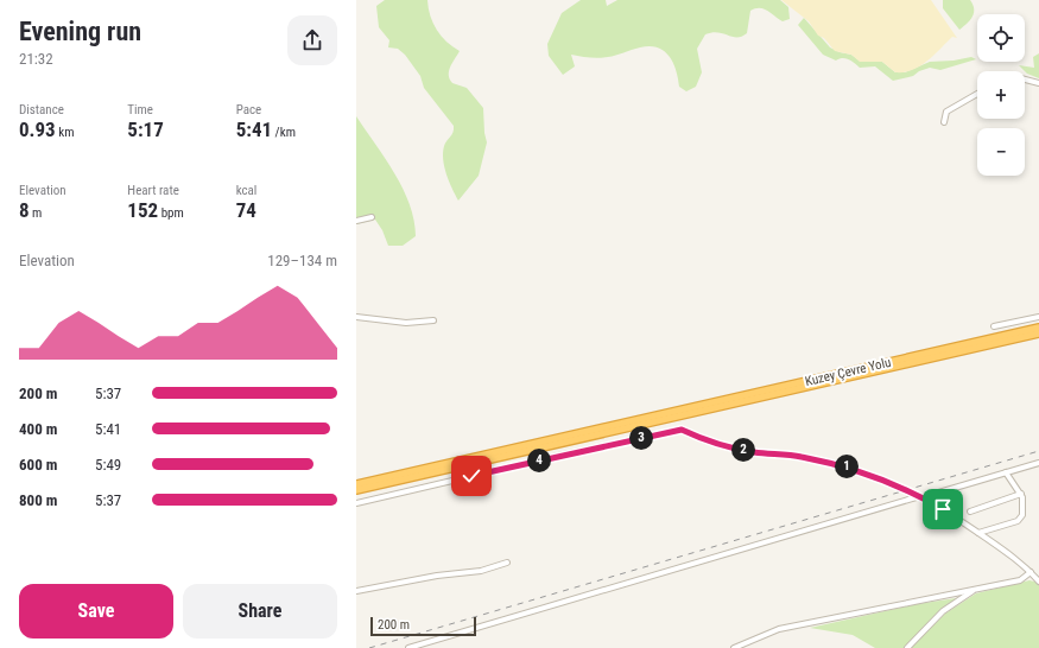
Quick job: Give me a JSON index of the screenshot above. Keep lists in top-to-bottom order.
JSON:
{
  "streets": {
    "highway": ["Kuzey Çevre Yolu"]
  },
  "scale_bar": "200 m",
  "page": {
    "heading": ["Evening run", "21:32"],
    "map_buttons": ["+", "−"],
    "stats": [
      ["Distance", "0.93 km"],
      ["Time", "5:17"],
      ["Pace", "5:41 /km"],
      ["Elevation", "8 m"],
      ["Heart rate", "152 bpm"],
      ["kcal", "74"]
    ],
    "chart": ["Elevation", "129–134 m"],
    "list": [
      {
        "name": "200 m",
        "note": "5:37"
      },
      {
        "name": "400 m",
        "note": "5:41"
      },
      {
        "name": "600 m",
        "note": "5:49"
      },
      {
        "name": "800 m",
        "note": "5:37"
      }
    ],
    "pins": [
      "3",
      "2",
      "4",
      "1"
    ],
    "buttons": ["Save", "Share"],
    "scale": "200 m"
  }
}
